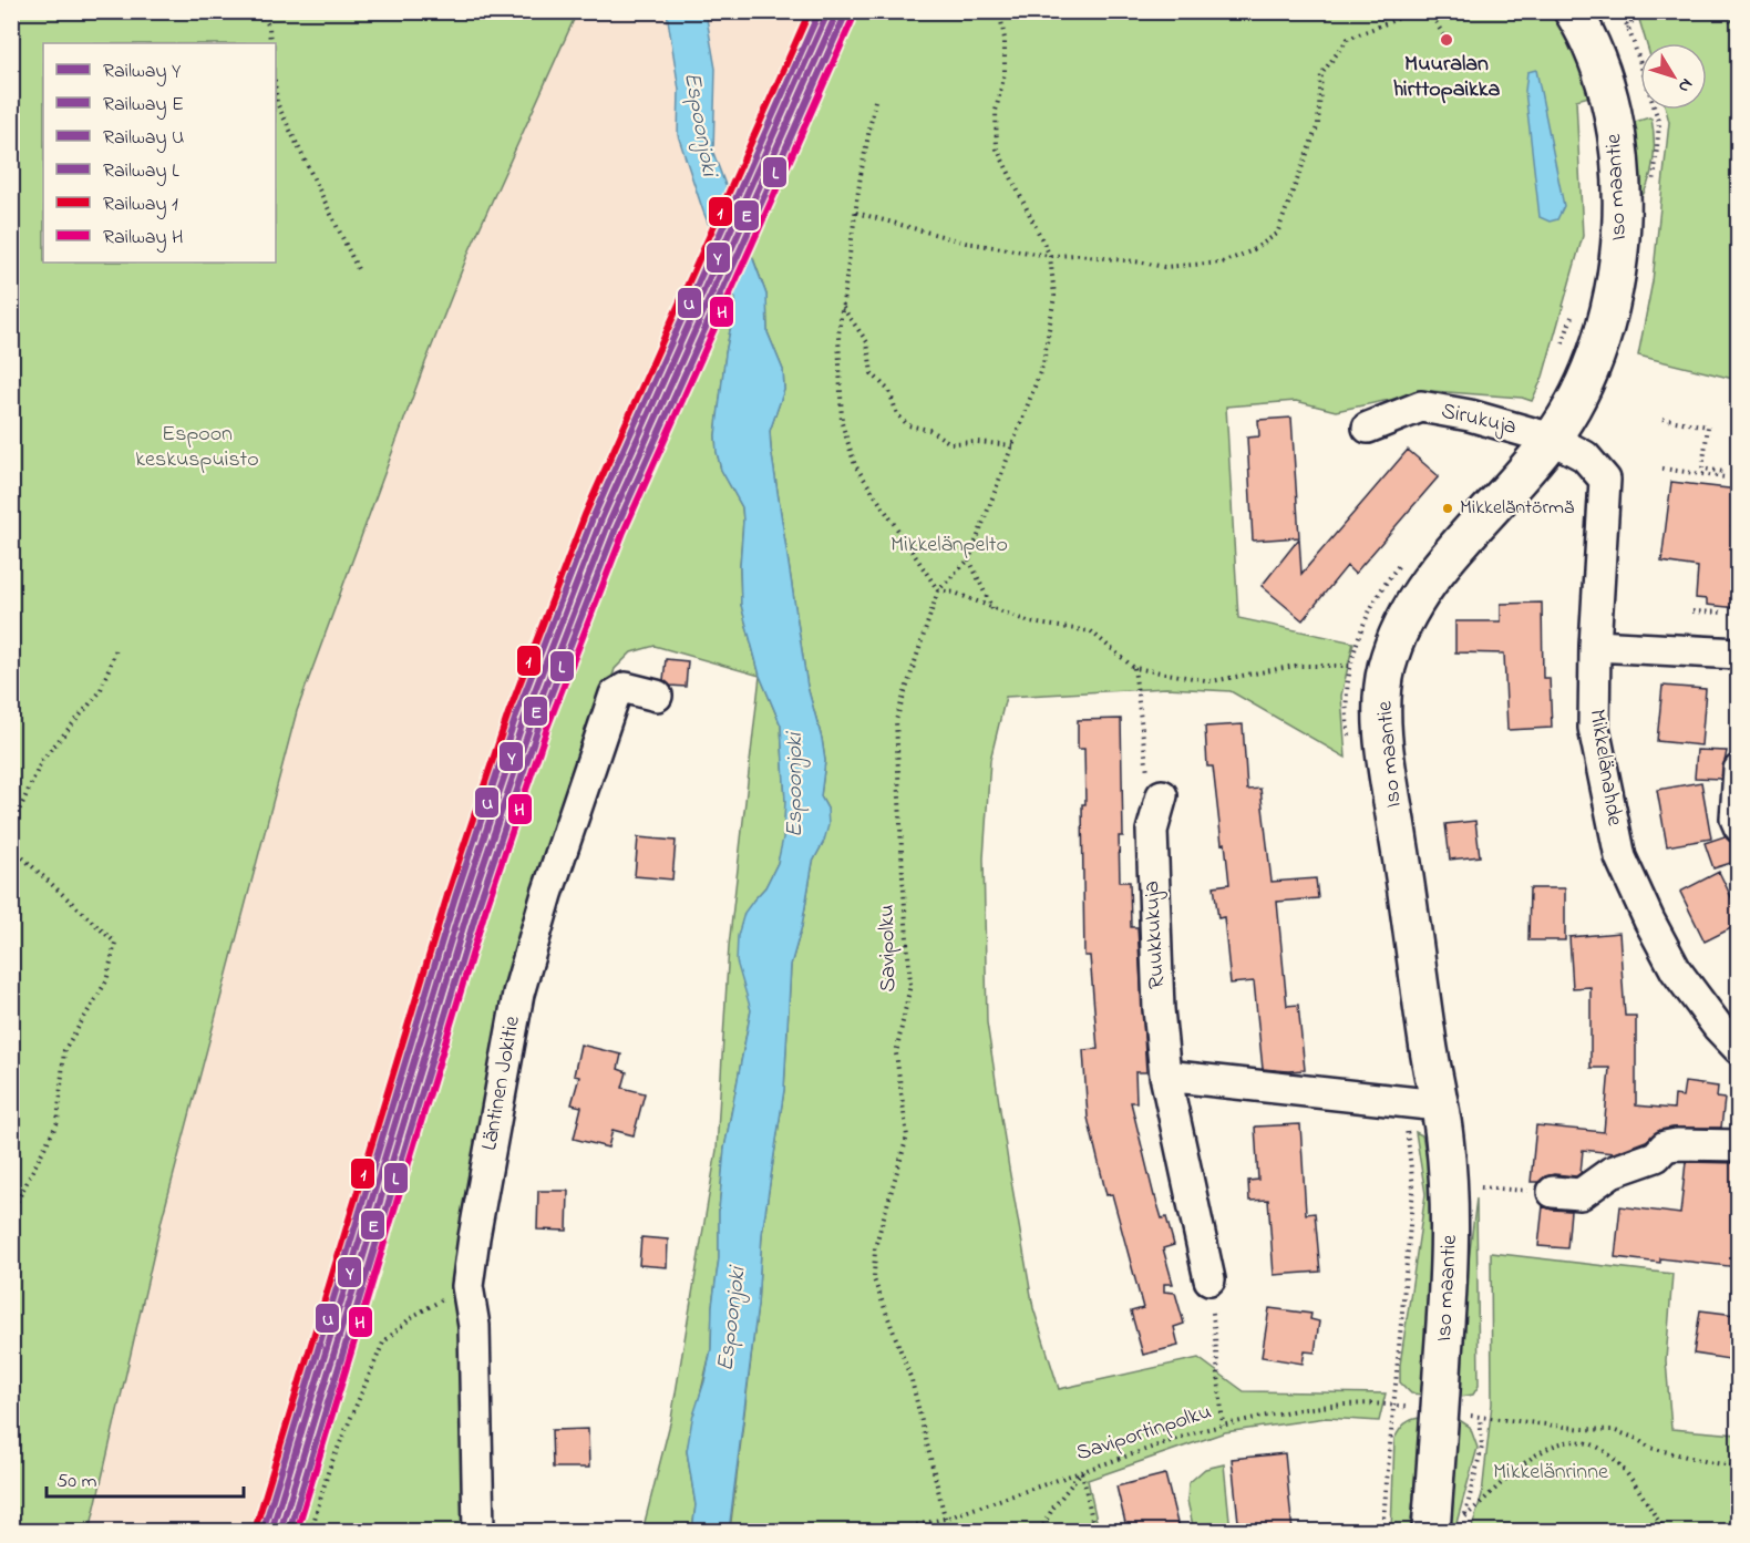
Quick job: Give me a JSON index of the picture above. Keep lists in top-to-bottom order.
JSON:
{
  "streets": {
    "main road": ["Iso maantie"],
    "street": [
      "Sirukuja",
      "Mikkelänahde",
      "Ruukkukuja",
      "Läntinen Jokitie"
    ],
    "path": ["Savipolku", "Saviportinpolku"]
  },
  "crossings": [
    ["Iso maantie", "Sirukuja"],
    ["Iso maantie", "Mikkelänahde"],
    ["Sirukuja", "Mikkelänahde"],
    ["Savipolku", "Saviportinpolku"]
  ],
  "water": ["Espoonjoki"],
  "parks": ["Espoon keskuspuisto", "Mikkelänpelto", "Mikkelänrinne"],
  "places": ["Muuralan hirttopaikka", "Mikkeläntörmä"],
  "lines": [
    "rail line Y",
    "rail line U",
    "rail line 1",
    "rail line E",
    "rail line L",
    "rail line H"
  ],
  "legend": [
    "Railway Y",
    "Railway E",
    "Railway U",
    "Railway L",
    "Railway 1",
    "Railway H"
  ],
  "scale_bar": "50 m",
  "north": "bottom right"
}
